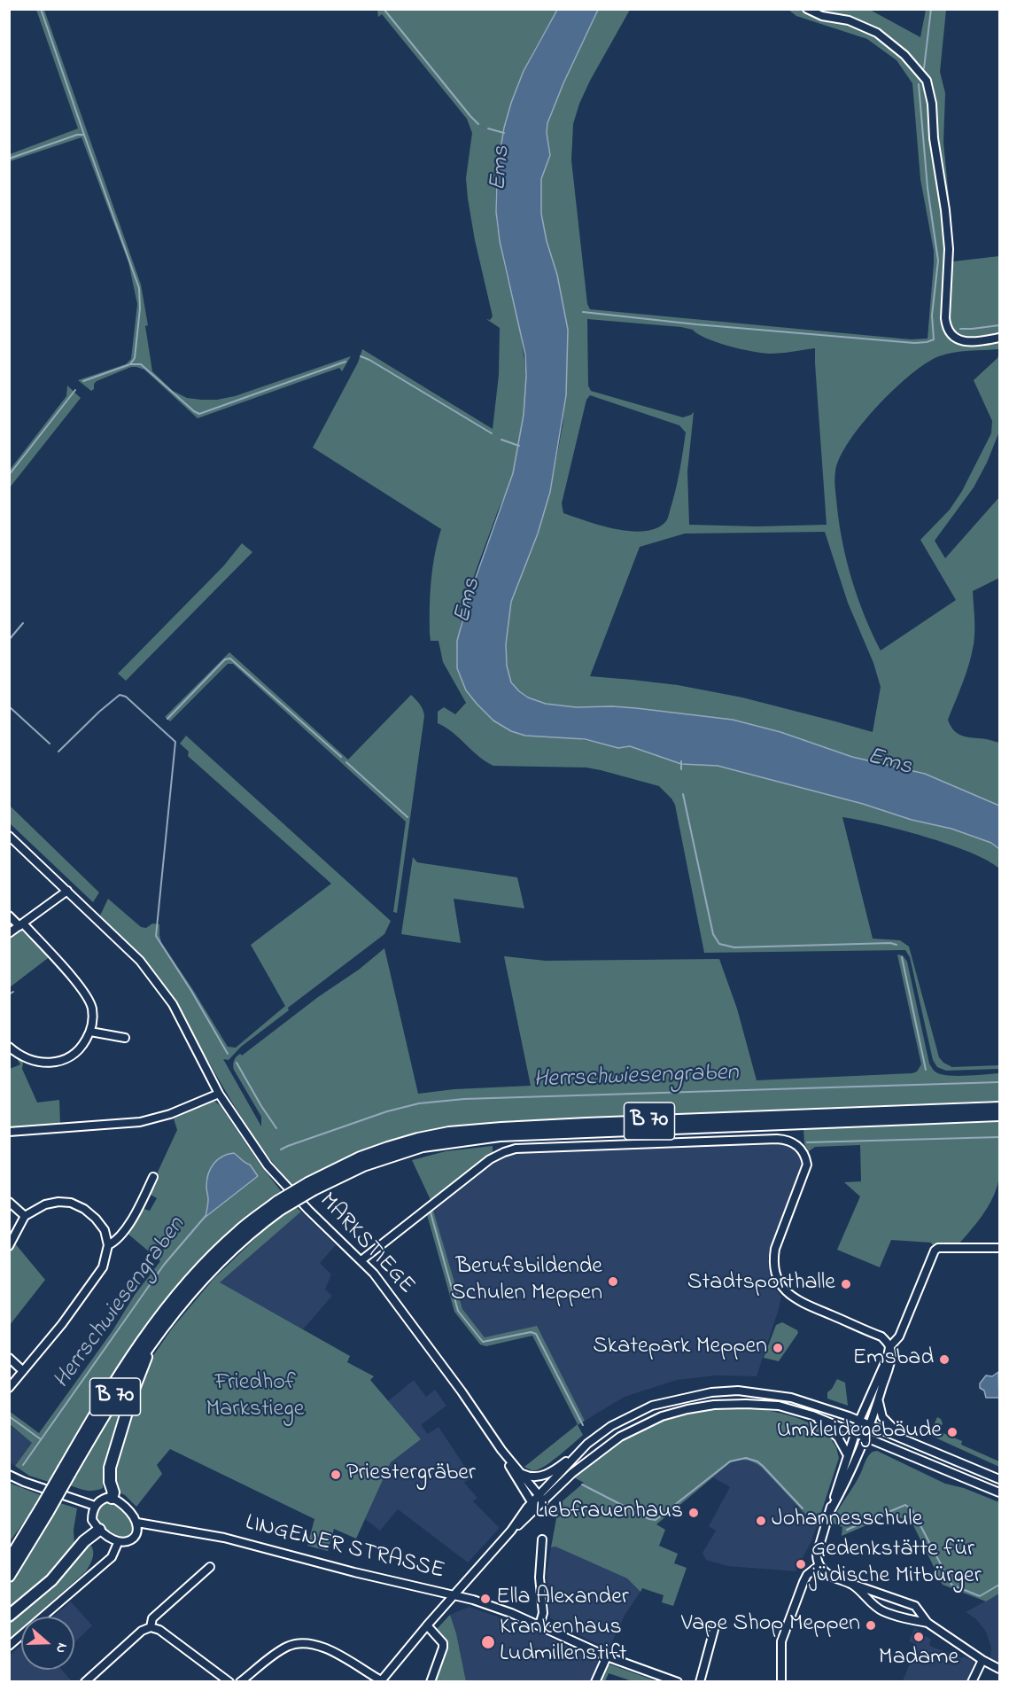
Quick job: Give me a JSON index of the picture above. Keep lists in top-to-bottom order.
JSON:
{
  "streets": {
    "highway": ["B 70"],
    "street": ["MARKSTIEGE", "LINGENER STRASSE"]
  },
  "water": ["Ems", "Herrschwiesengraben"],
  "parks": ["Friedhof Markstiege"],
  "places": [
    "Berufsbildende Schulen Meppen",
    "Stadtsporthalle",
    "Skatepark Meppen",
    "Emsbad",
    "Umkleidegebäude",
    "Priestergräber",
    "Liebfrauenhaus",
    "Johannesschule",
    "Gedenkstätte für jüdische Mitbürger",
    "Ella Alexander",
    "Vape Shop Meppen",
    "Madame",
    "Krankenhaus Ludmillenstift"
  ],
  "north": "right"
}
